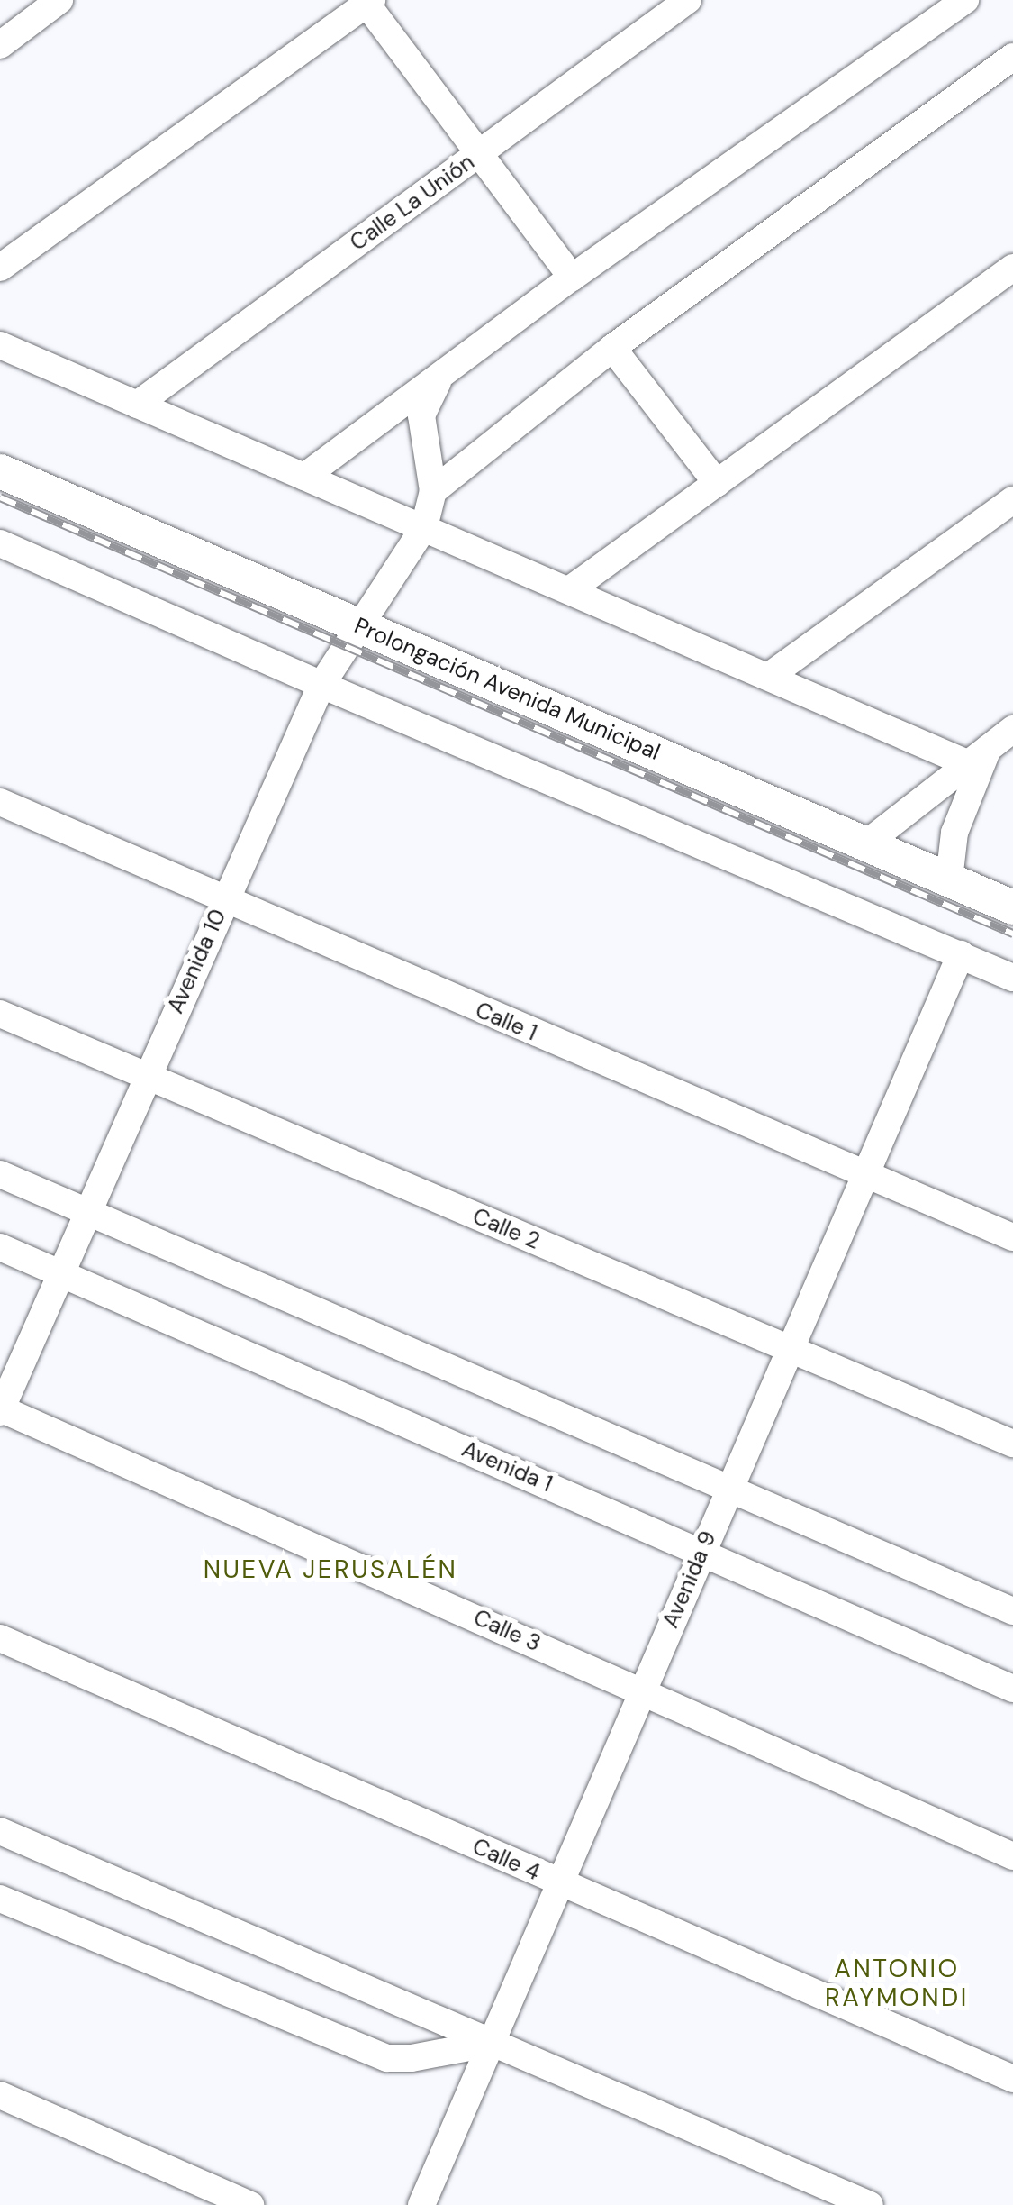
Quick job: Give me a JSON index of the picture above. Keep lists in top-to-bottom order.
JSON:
{
  "streets": {
    "main road": ["Prolongación Avenida Municipal"],
    "street": [
      "Calle La Unión",
      "Avenida 10",
      "Calle 1",
      "Calle 2",
      "Avenida 1",
      "Avenida 9",
      "Calle 3",
      "Calle 4"
    ]
  },
  "crossings": [
    ["Prolongación Avenida Municipal", "Avenida 10"],
    ["Avenida 10", "Calle 1"],
    ["Avenida 10", "Calle 2"],
    ["Avenida 10", "Avenida 1"],
    ["Avenida 10", "Calle 3"],
    ["Calle 1", "Avenida 9"],
    ["Calle 2", "Avenida 9"],
    ["Avenida 1", "Avenida 9"],
    ["Avenida 9", "Calle 3"],
    ["Avenida 9", "Calle 4"]
  ],
  "districts": ["NUEVA JERUSALÉN", "ANTONIO RAYMONDI"]
}
